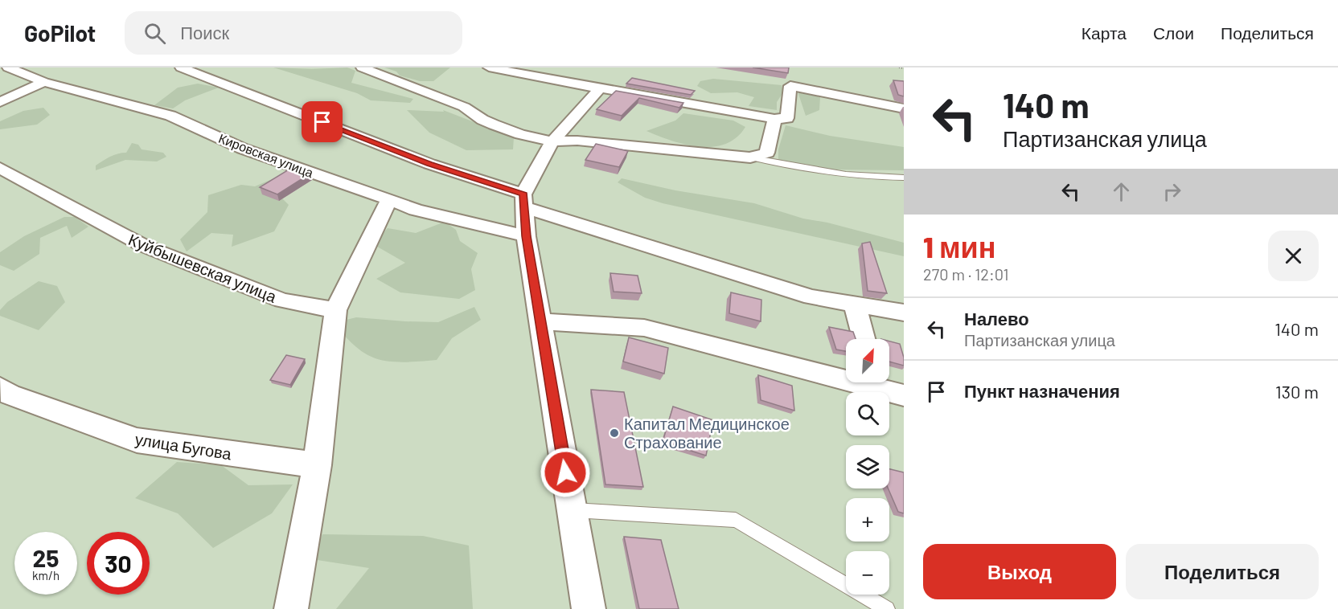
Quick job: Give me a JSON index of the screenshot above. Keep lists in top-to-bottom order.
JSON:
{
  "streets": {
    "street": ["Кировская улица", "Куйбышевская улица", "улица Бугова"]
  },
  "places": ["Капитал Медицинское Страхование"],
  "north": "top right",
  "page": {
    "header": "GoPilot",
    "search": "Поиск",
    "nav": ["Карта", "Слои", "Поделиться"],
    "turn": ["140 m", "Партизанская улица"],
    "heading": ["1 мин", "270 m · 12:01"],
    "list": [
      {
        "name": "Налево",
        "note": "Партизанская улица",
        "value": "140 m"
      },
      {
        "name": "Пункт назначения",
        "value": "130 m"
      }
    ],
    "map_buttons": ["+", "−"],
    "speed": "25 km/h",
    "limit": "30",
    "buttons": ["Выход", "Поделиться"]
  }
}
